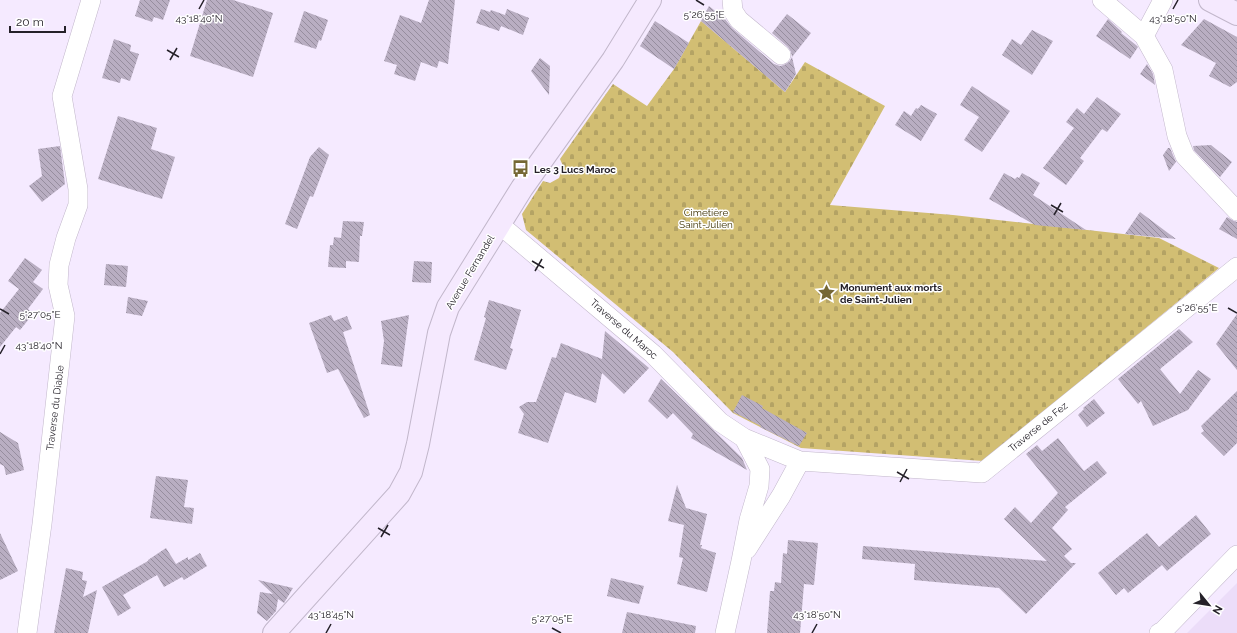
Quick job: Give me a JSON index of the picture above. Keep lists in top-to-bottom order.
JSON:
{
  "streets": {
    "main road": ["Avenue Fernandel"],
    "street": ["Traverse du Maroc", "Traverse du Diable", "Traverse de Fez"]
  },
  "crossings": [
    ["Avenue Fernandel", "Traverse du Maroc"],
    ["Traverse du Maroc", "Traverse de Fez"]
  ],
  "parks": ["Cimetière Saint-Julien"],
  "places": {
    "bus stop": ["Les 3 Lucs Maroc"],
    "place": ["Monument aux morts de Saint-Julien"]
  },
  "scale_bar": "20 m",
  "north": "bottom right",
  "coordinates": [
    "5°26'55\"E",
    "43°18'40\"N",
    "43°18'50\"N",
    "5°27'05\"E",
    "43°18'45\"N"
  ]
}
